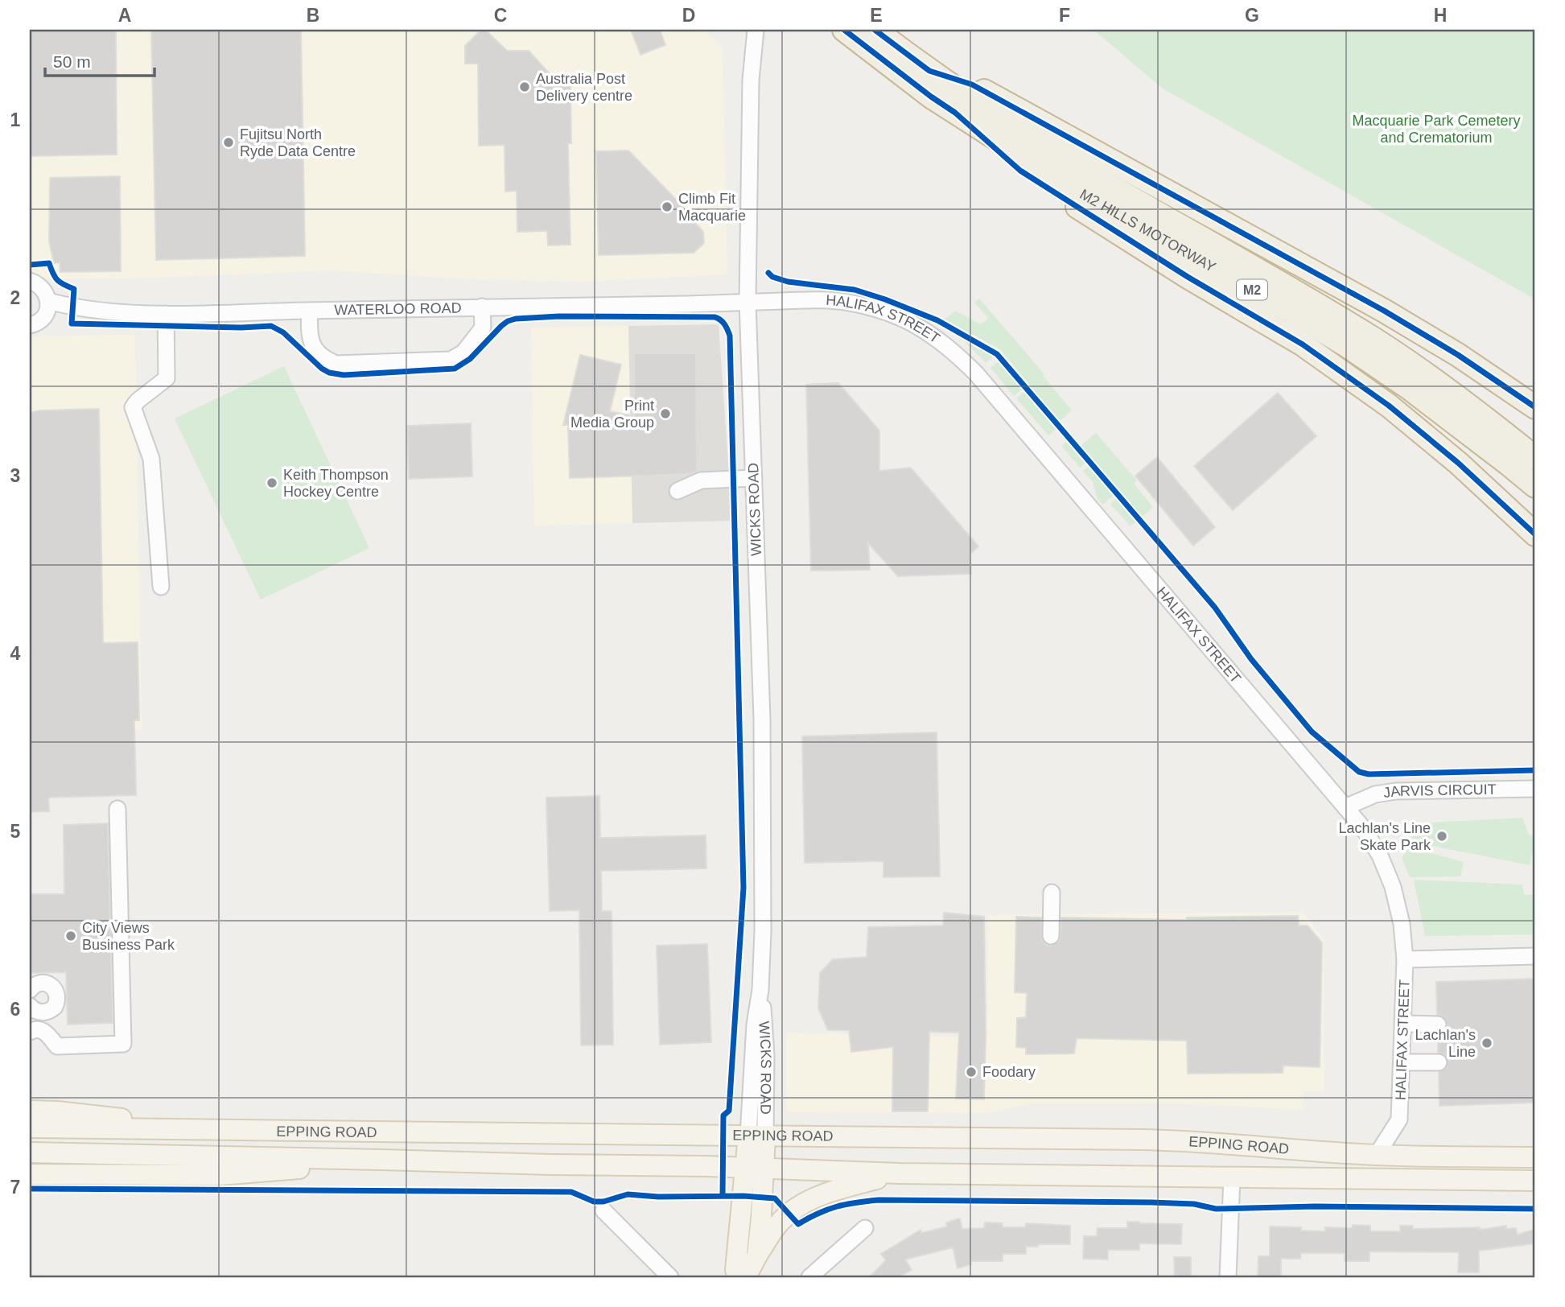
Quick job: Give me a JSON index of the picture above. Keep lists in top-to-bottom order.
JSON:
{
  "streets": {
    "highway": ["M2 HILLS MOTORWAY", "M2"],
    "main road": ["WICKS ROAD", "EPPING ROAD"],
    "street": ["WATERLOO ROAD", "HALIFAX STREET", "JARVIS CIRCUIT"]
  },
  "crossings": [
    ["WATERLOO ROAD", "HALIFAX STREET"],
    ["WATERLOO ROAD", "WICKS ROAD"],
    ["HALIFAX STREET", "WICKS ROAD"],
    ["HALIFAX STREET", "JARVIS CIRCUIT"],
    ["HALIFAX STREET", "EPPING ROAD"],
    ["WICKS ROAD", "EPPING ROAD"]
  ],
  "parks": ["Macquarie Park Cemetery and Crematorium"],
  "places": [
    "Australia Post Delivery centre",
    "Fujitsu North Ryde Data Centre",
    "Climb Fit Macquarie",
    "Print Media Group",
    "Keith Thompson Hockey Centre",
    "Lachlan's Line Skate Park",
    "City Views Business Park",
    "Lachlan's Line",
    "Foodary"
  ],
  "scale_bar": "50 m",
  "grid": {
    "columns": [
      "A",
      "B",
      "C",
      "D",
      "E",
      "F",
      "G",
      "H"
    ],
    "rows": [
      "1",
      "2",
      "3",
      "4",
      "5",
      "6",
      "7"
    ]
  }
}
